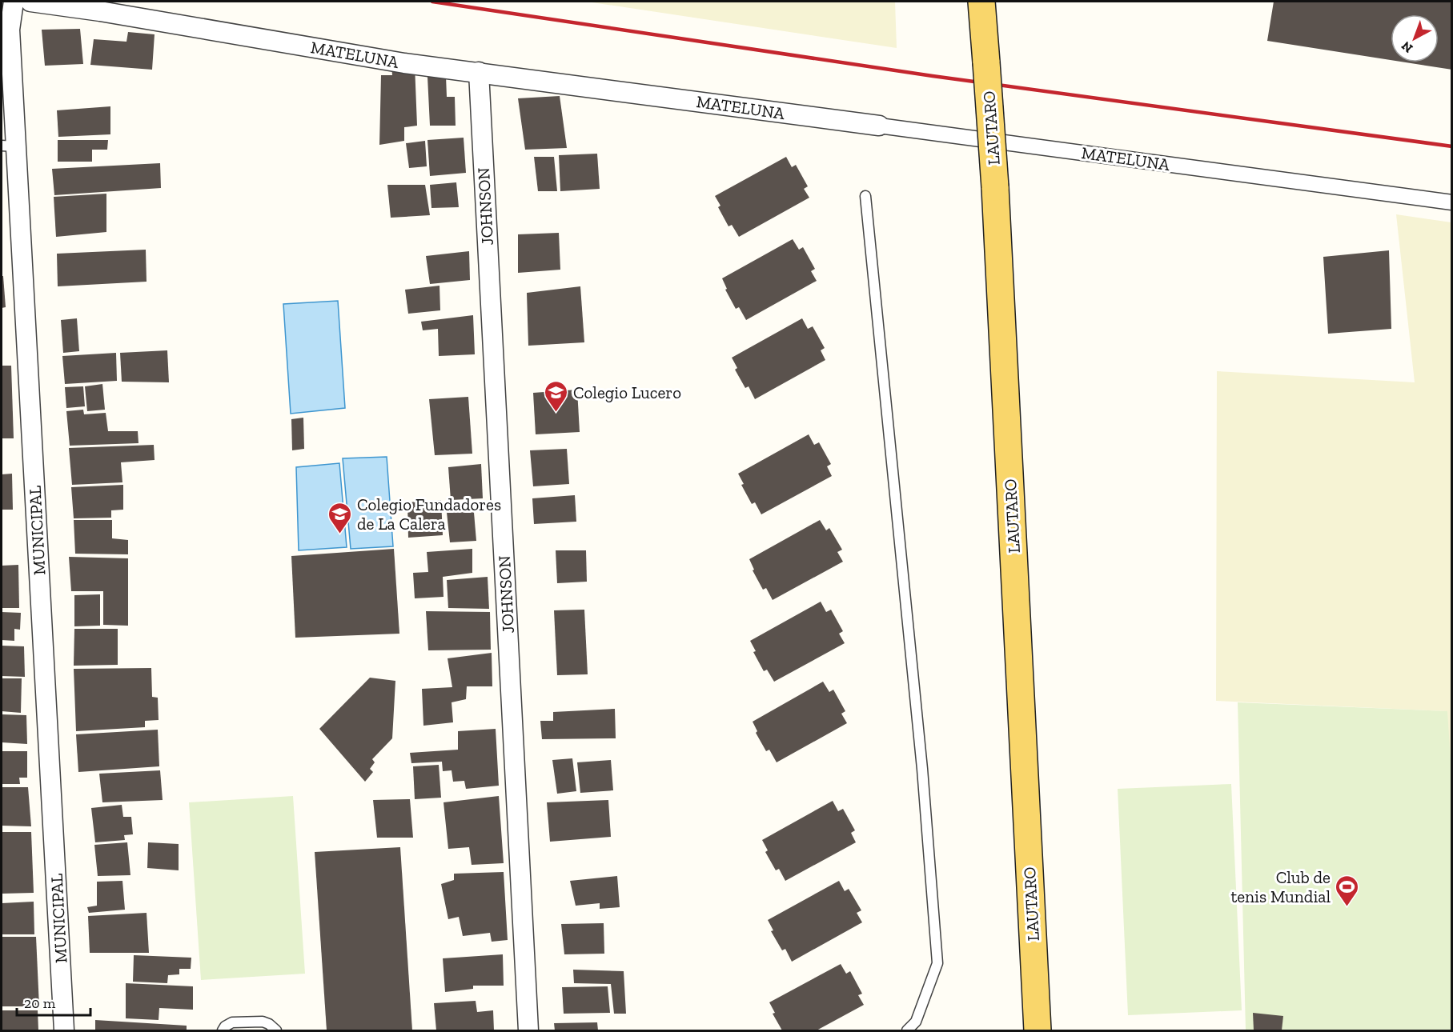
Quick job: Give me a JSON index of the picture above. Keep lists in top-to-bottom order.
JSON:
{
  "streets": {
    "main road": ["LAUTARO"],
    "street": ["MATELUNA", "JOHNSON", "MUNICIPAL"]
  },
  "crossings": [
    ["MATELUNA", "JOHNSON"]
  ],
  "places": {
    "school or university": ["Colegio Lucero", "Colegio Fundadores de La Calera"],
    "sports": ["Club de tenis Mundial"]
  },
  "scale_bar": "20 m",
  "north": "bottom left"
}
